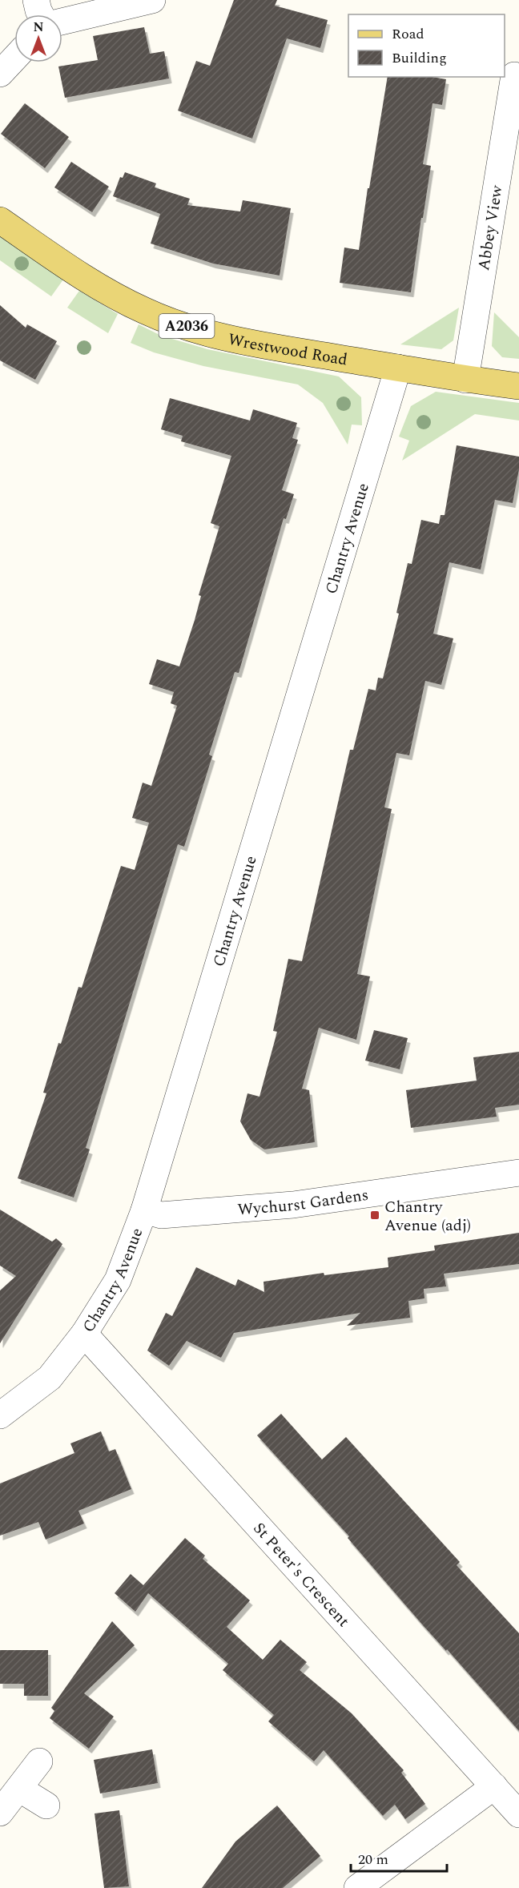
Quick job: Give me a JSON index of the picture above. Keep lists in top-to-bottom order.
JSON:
{
  "streets": {
    "main road": ["A2036", "Wrestwood Road"],
    "street": [
      "Abbey View",
      "Chantry Avenue",
      "Wychurst Gardens",
      "St Peter's Crescent"
    ]
  },
  "crossings": [
    ["Abbey View", "Wrestwood Road"],
    ["Wrestwood Road", "Chantry Avenue"],
    ["Chantry Avenue", "Wychurst Gardens"],
    ["Chantry Avenue", "St Peter's Crescent"]
  ],
  "places": {
    "transit": ["Chantry Avenue (adj)"]
  },
  "legend": ["Road", "Building"],
  "scale_bar": "20 m",
  "north": "top"
}
